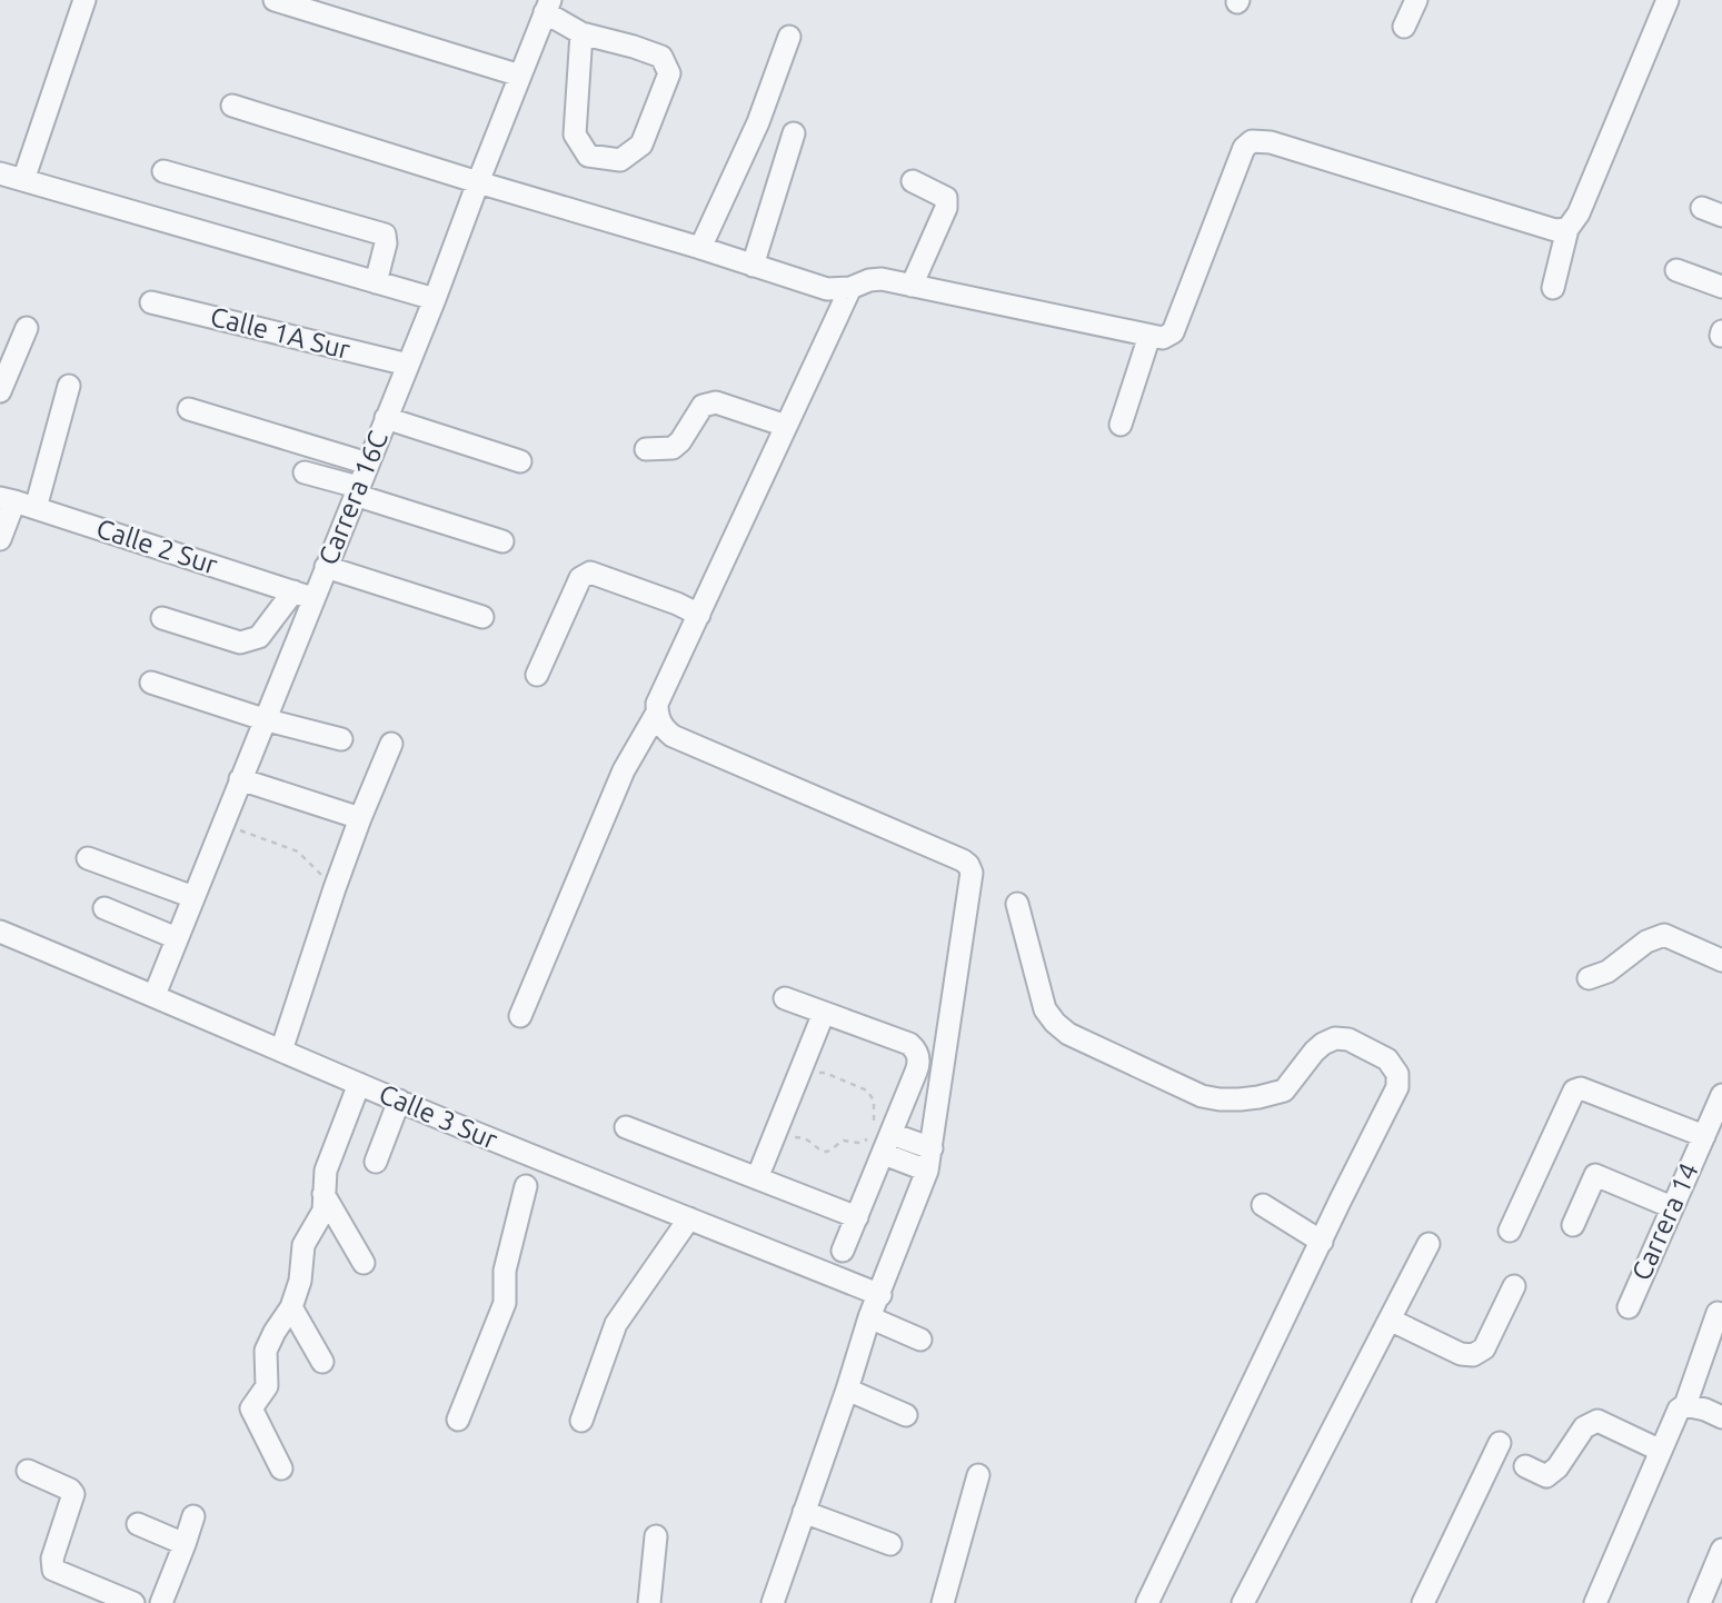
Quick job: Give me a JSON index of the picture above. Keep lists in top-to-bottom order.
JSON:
{
  "streets": {
    "street": [
      "Calle 1A Sur",
      "Carrera 16C",
      "Calle 2 Sur",
      "Calle 3 Sur",
      "Carrera 14"
    ]
  },
  "crossings": [
    ["Calle 1A Sur", "Carrera 16C"],
    ["Carrera 16C", "Calle 2 Sur"],
    ["Carrera 16C", "Calle 3 Sur"]
  ]
}
